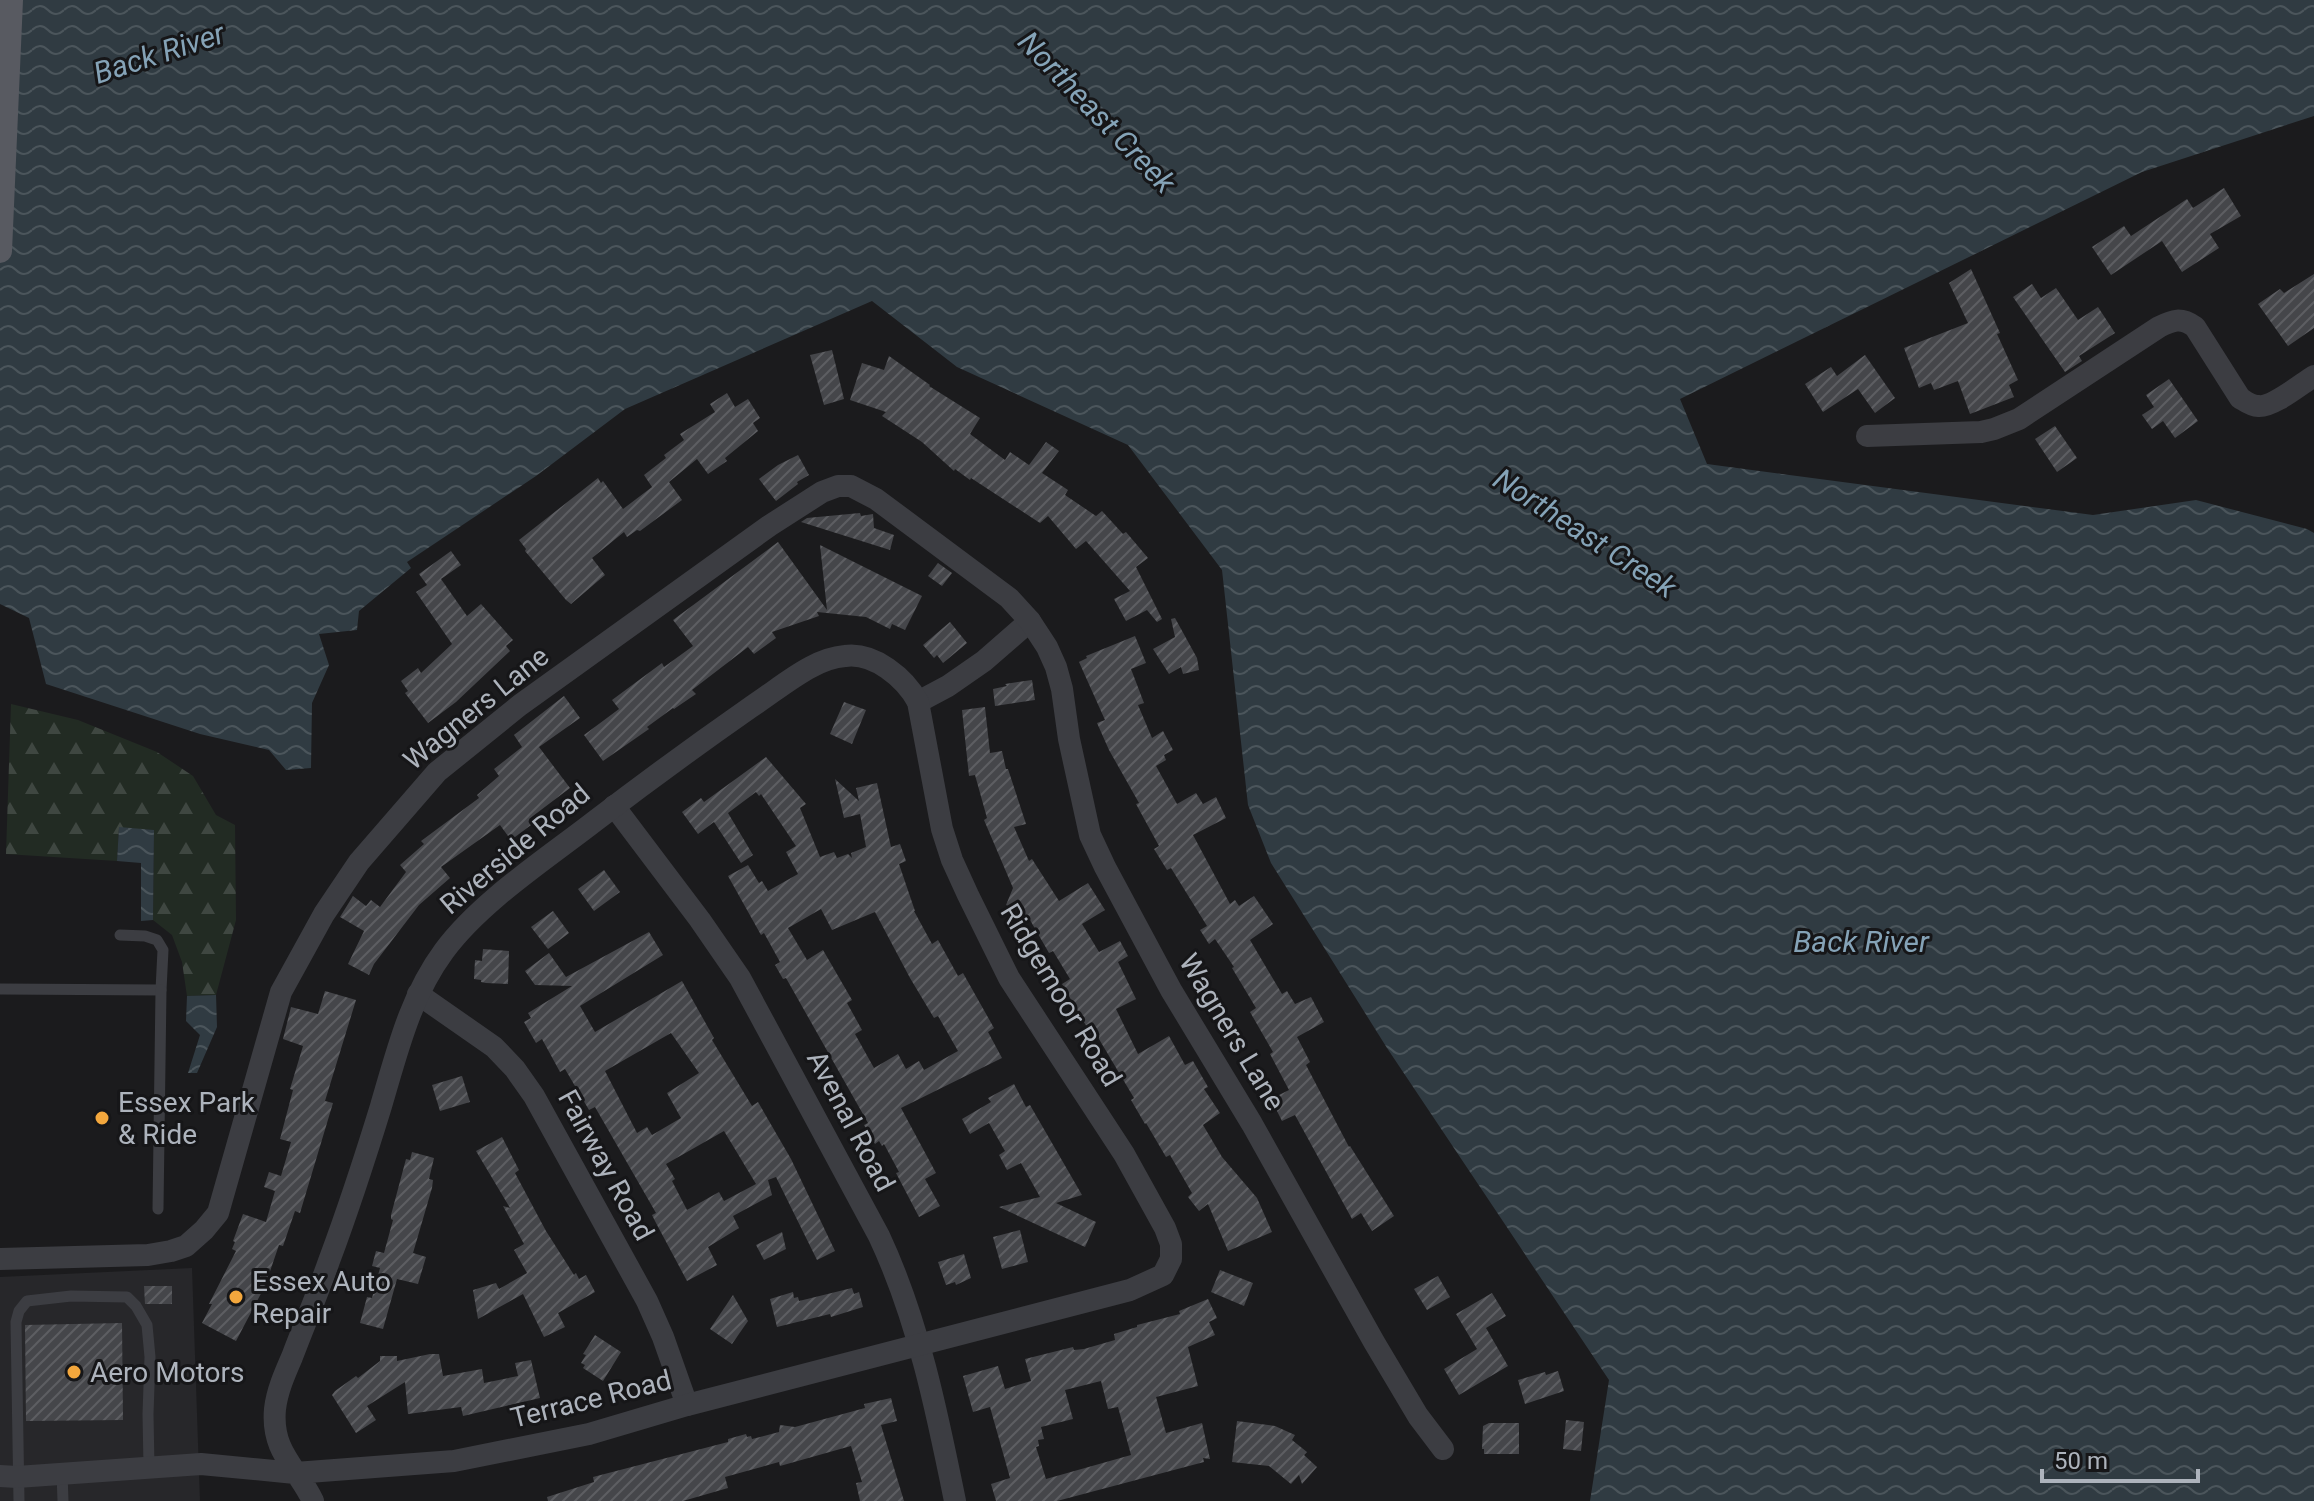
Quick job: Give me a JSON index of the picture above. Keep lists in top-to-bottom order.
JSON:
{
  "streets": {
    "street": [
      "Wagners Lane",
      "Riverside Road",
      "Ridgemoor Road",
      "Avenal Road",
      "Fairway Road",
      "Terrace Road"
    ]
  },
  "crossings": [
    ["Riverside Road", "Ridgemoor Road"],
    ["Riverside Road", "Avenal Road"],
    ["Riverside Road", "Fairway Road"],
    ["Riverside Road", "Terrace Road"],
    ["Ridgemoor Road", "Terrace Road"],
    ["Avenal Road", "Terrace Road"],
    ["Fairway Road", "Terrace Road"]
  ],
  "water": ["Back River", "Northeast Creek"],
  "places": ["Essex Park & Ride", "Essex Auto Repair", "Aero Motors"],
  "scale_bar": "50 m"
}
